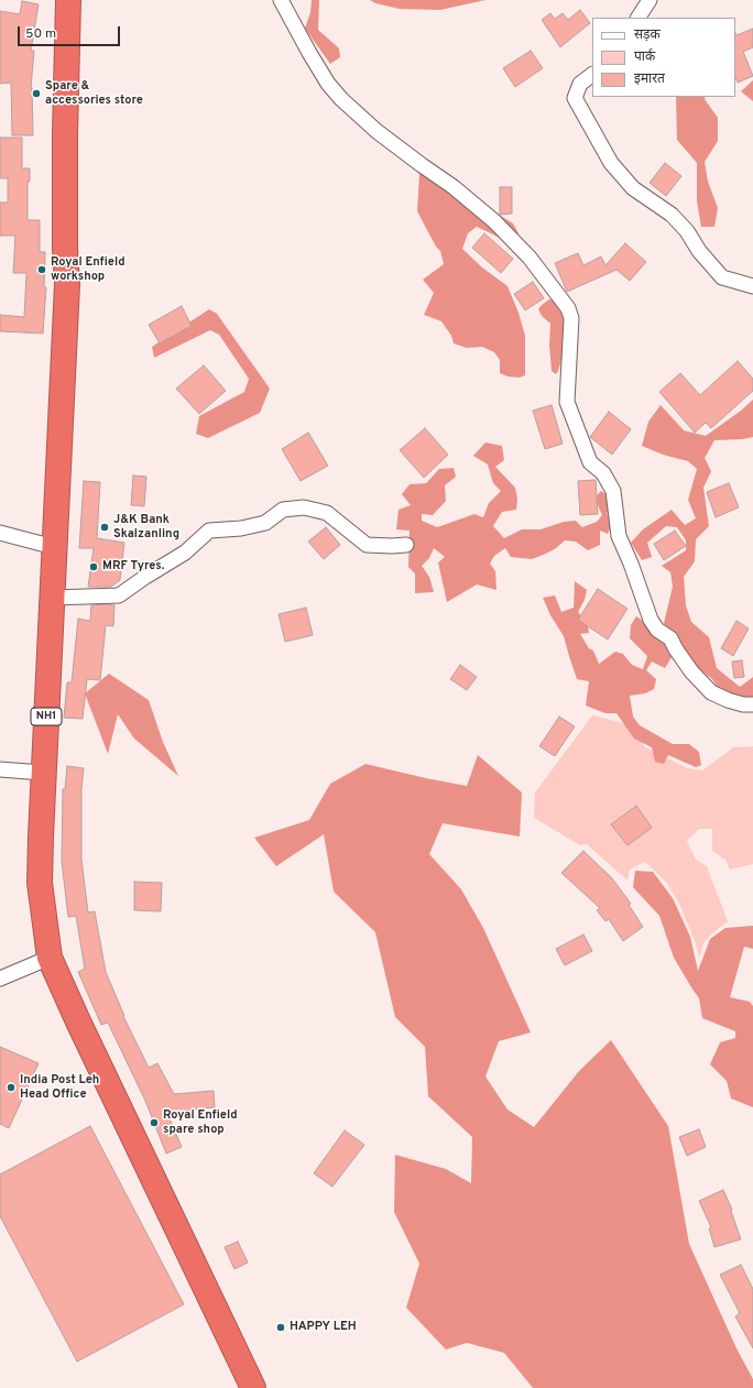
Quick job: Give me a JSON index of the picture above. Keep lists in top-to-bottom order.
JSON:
{
  "streets": {
    "highway": ["NH1"]
  },
  "places": [
    "Spare & accessories store",
    "Royal Enfield workshop",
    "J&K Bank Skalzanling",
    "MRF Tyres.",
    "India Post Leh Head Office",
    "Royal Enfield spare shop",
    "HAPPY LEH"
  ],
  "legend": ["सड़क", "पार्क", "इमारत"],
  "scale_bar": "50 m"
}
